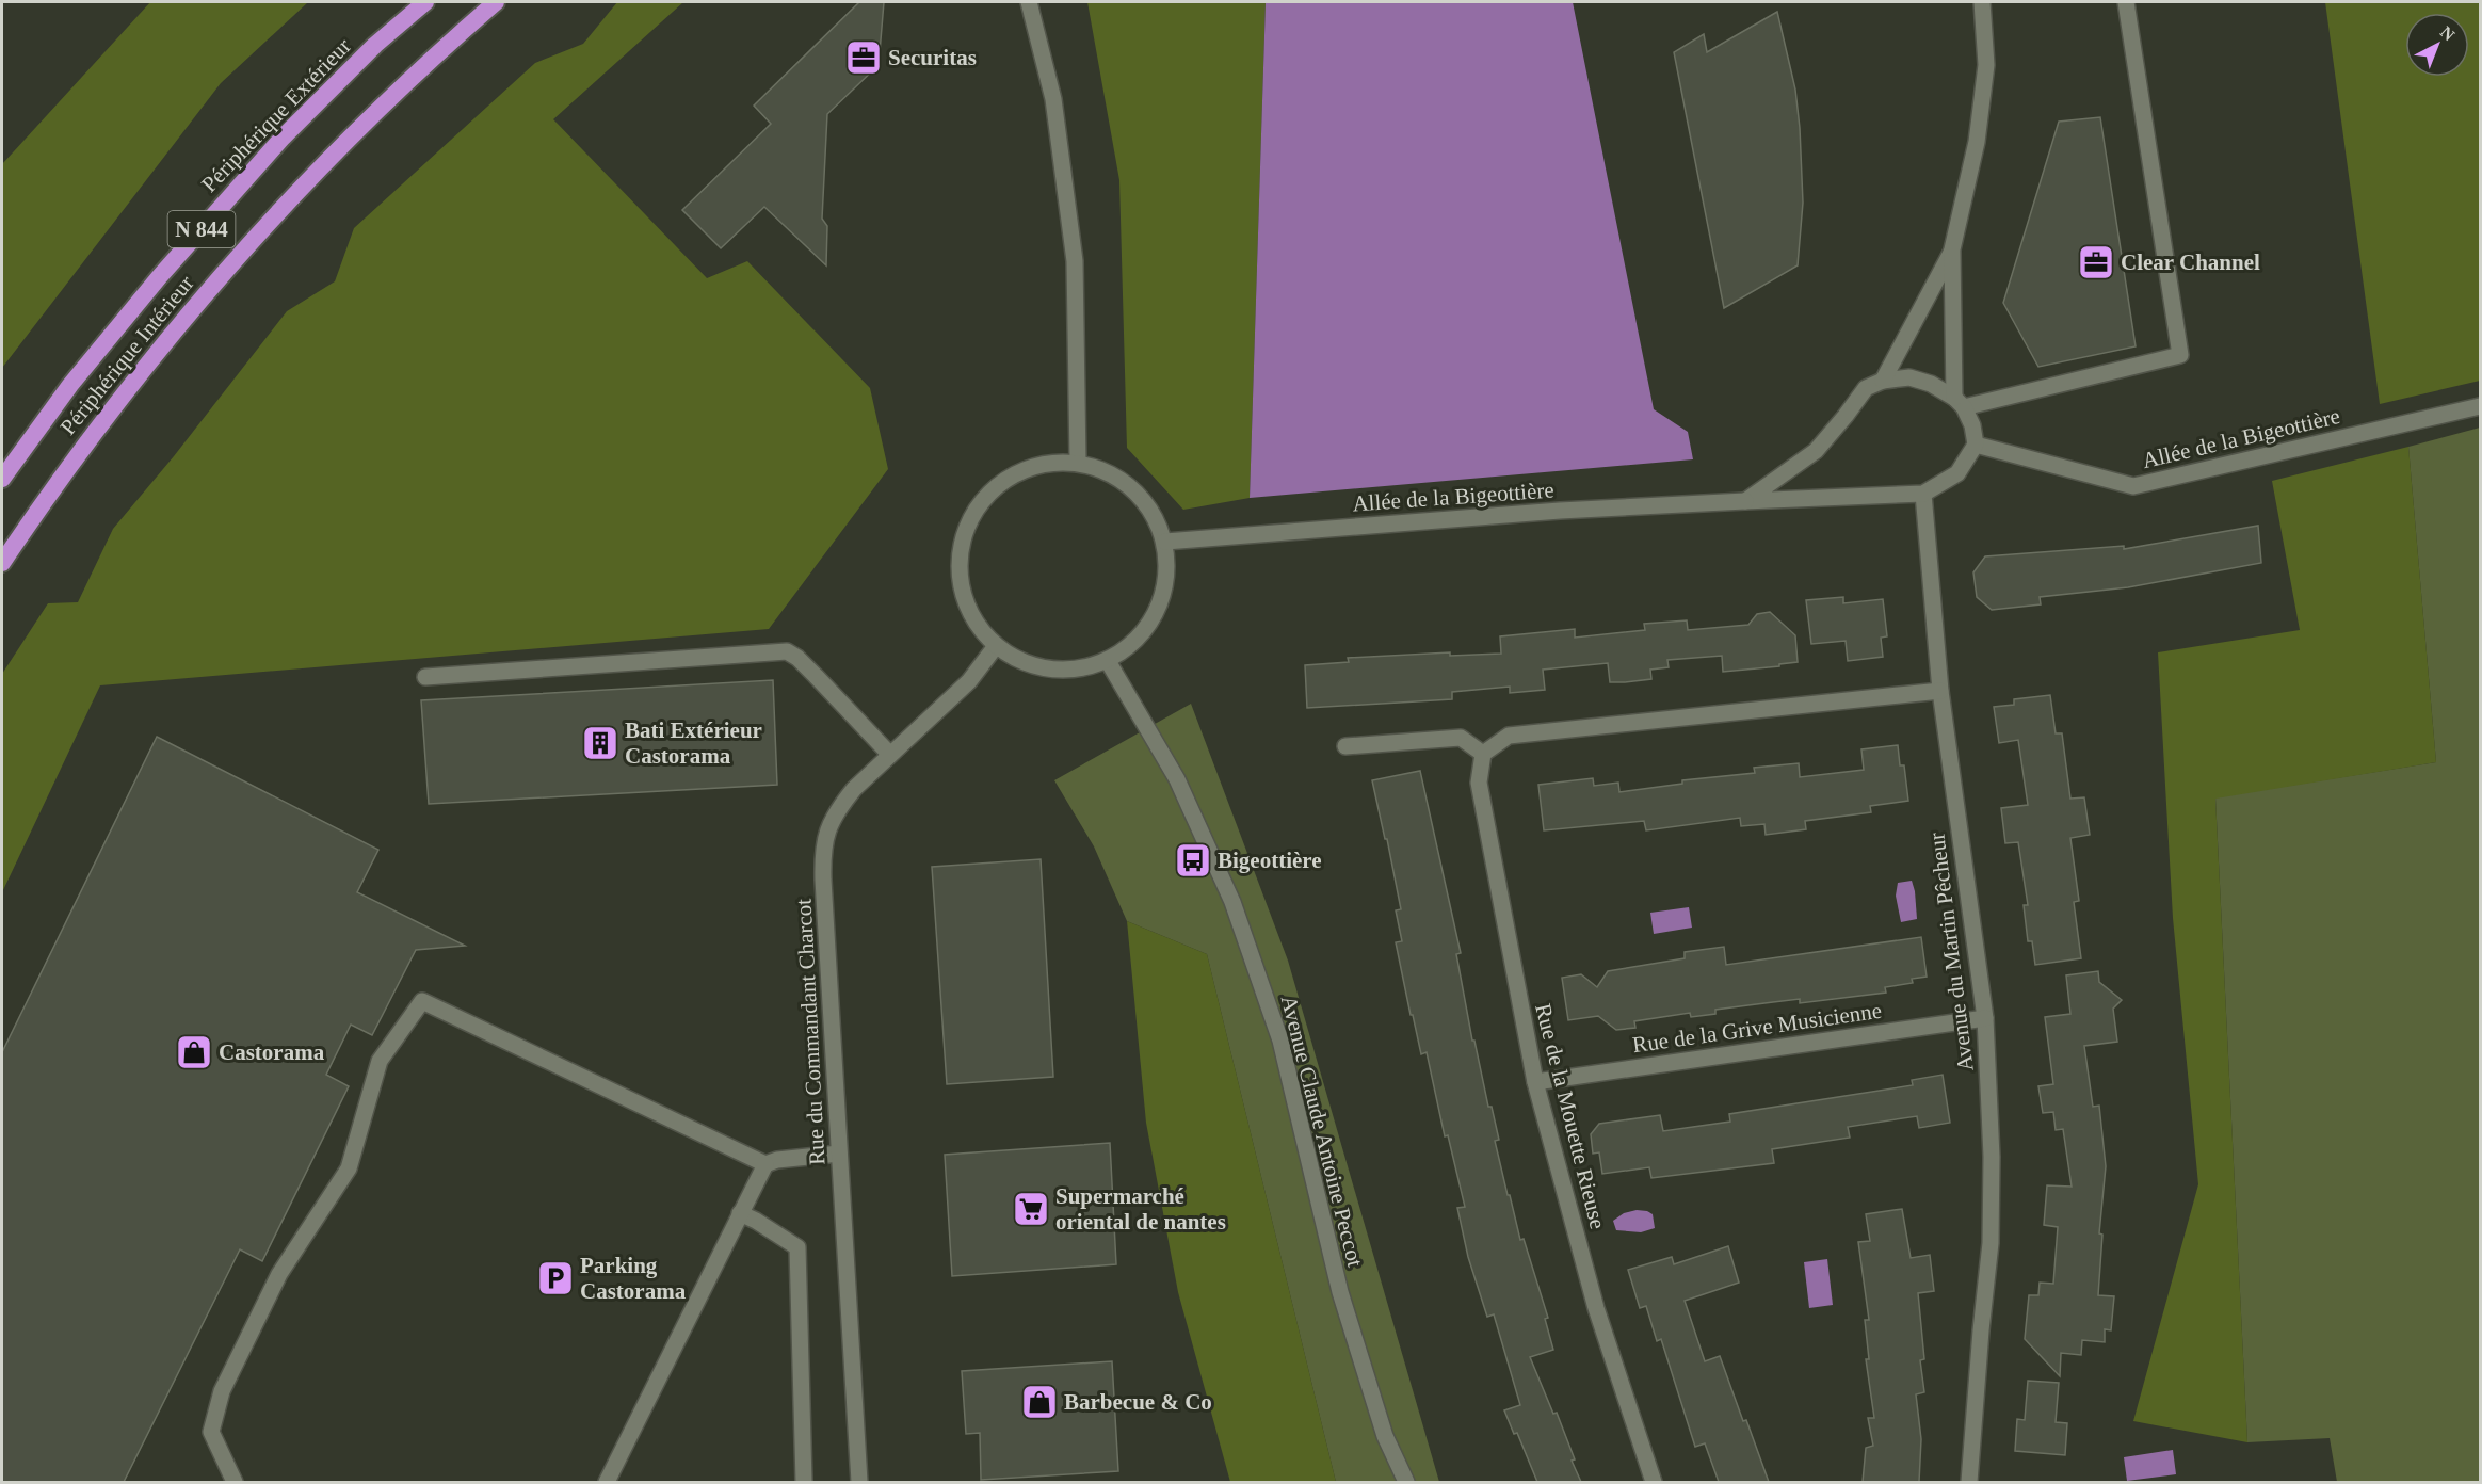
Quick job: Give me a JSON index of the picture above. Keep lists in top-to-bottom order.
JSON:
{
  "streets": {
    "highway": ["Périphérique Extérieur", "N 844", "Périphérique Intérieur"],
    "street": [
      "Allée de la Bigeottière",
      "Avenue du Martin Pêcheur",
      "Rue de la Grive Musicienne",
      "Rue du Commandant Charcot",
      "Rue de la Mouette Rieuse",
      "Avenue Claude Antoine Peccot"
    ]
  },
  "crossings": [
    ["Allée de la Bigeottière", "Avenue du Martin Pêcheur"],
    ["Allée de la Bigeottière", "Rue du Commandant Charcot"],
    ["Allée de la Bigeottière", "Avenue Claude Antoine Peccot"],
    ["Avenue du Martin Pêcheur", "Rue de la Grive Musicienne"],
    ["Rue de la Grive Musicienne", "Rue de la Mouette Rieuse"],
    ["Rue du Commandant Charcot", "Avenue Claude Antoine Peccot"]
  ],
  "places": {
    "office": ["Securitas", "Clear Channel"],
    "building": ["Bati Extérieur Castorama"],
    "bus stop": ["Bigeottière"],
    "shop": ["Castorama", "Barbecue & Co"],
    "supermarket": ["Supermarché oriental de nantes"],
    "parking": ["Parking Castorama"]
  },
  "north": "top right"
}
